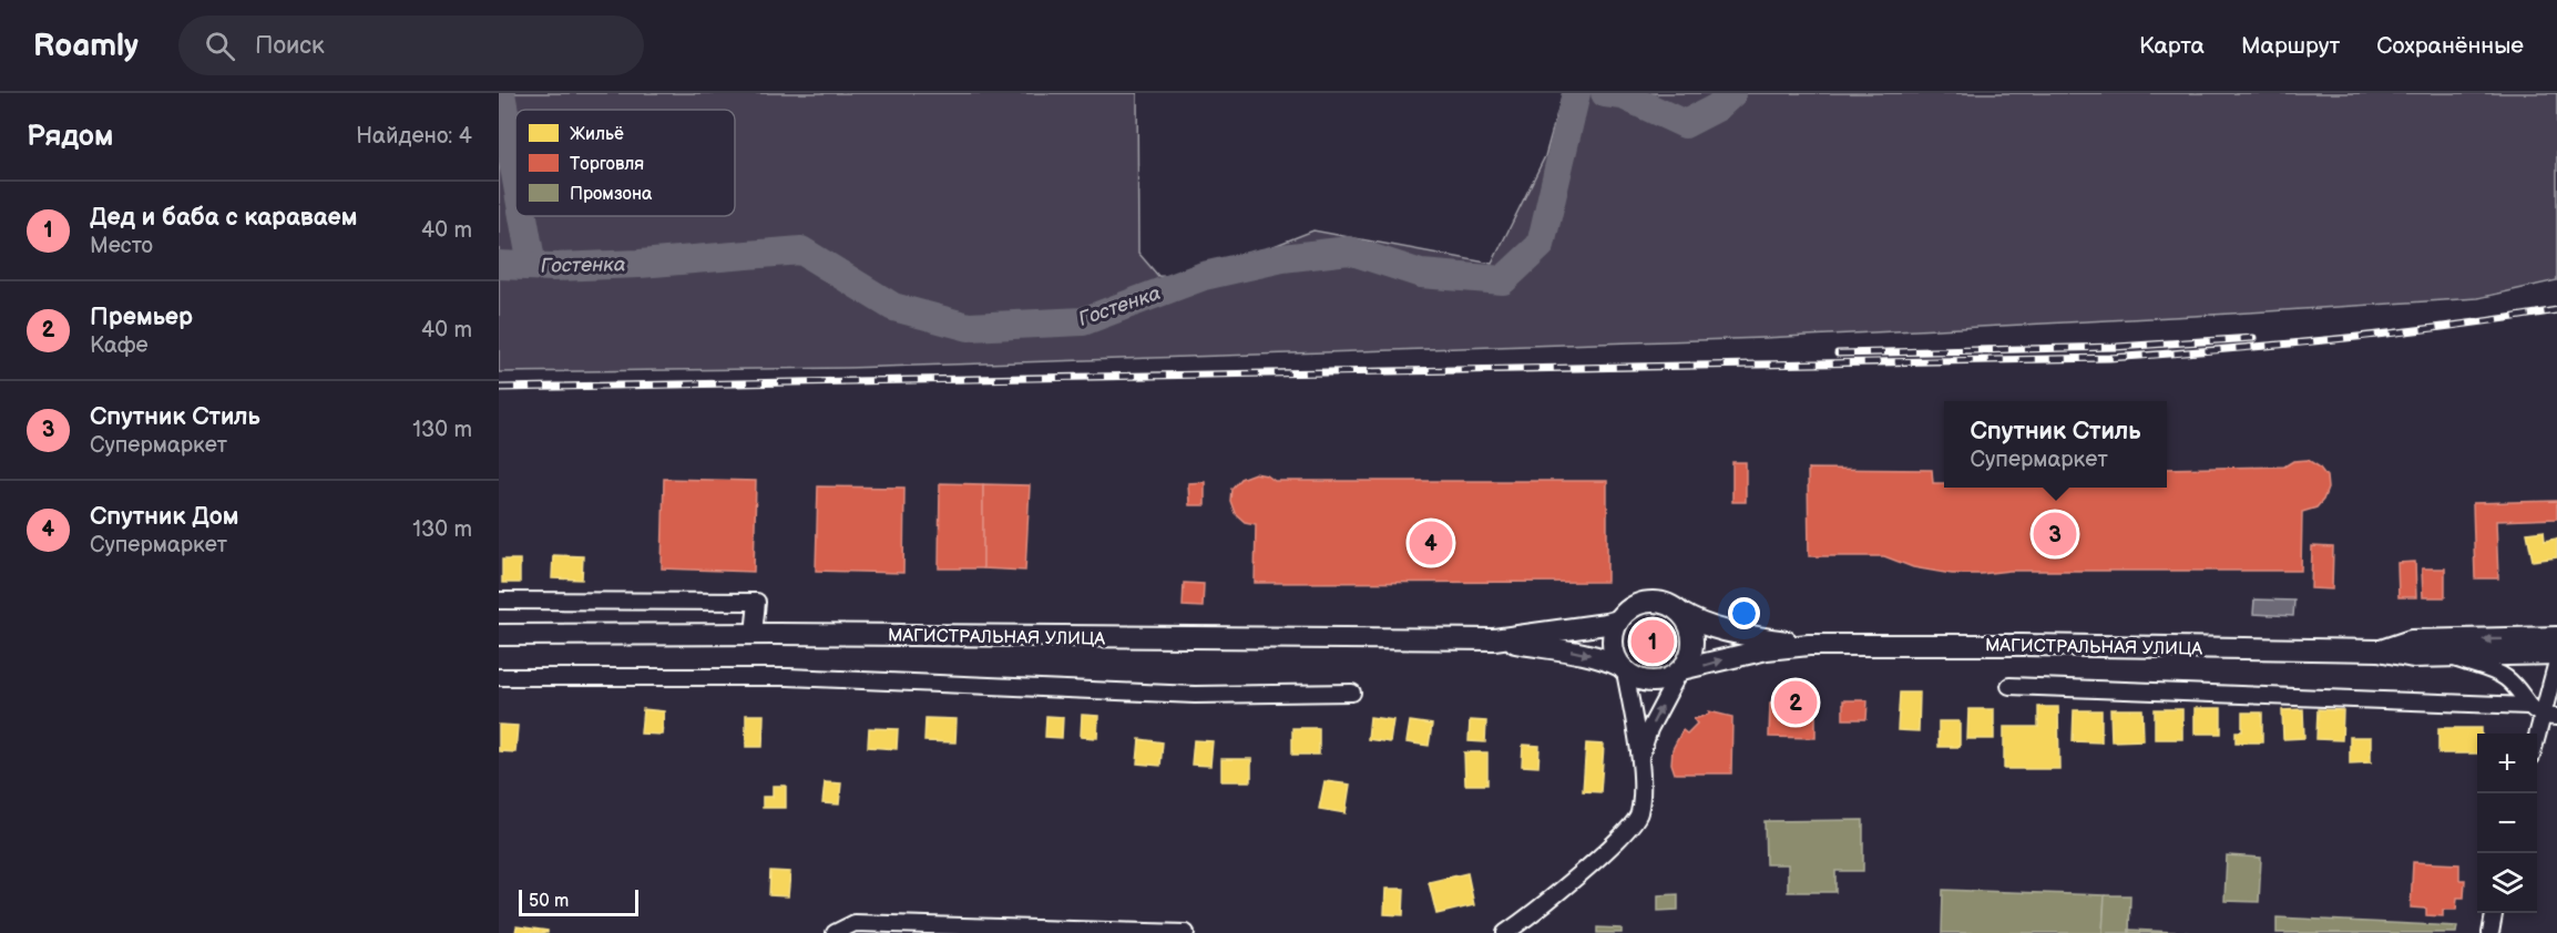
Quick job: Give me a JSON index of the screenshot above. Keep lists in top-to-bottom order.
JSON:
{
  "streets": {
    "main road": ["МАГИСТРАЛЬНАЯ УЛИЦА"]
  },
  "water": ["Гостенка"],
  "legend": ["Жильё", "Торговля", "Промзона"],
  "scale_bar": "50 m",
  "page": {
    "header": "Roamly",
    "search": "Поиск",
    "nav": ["Карта", "Маршрут", "Сохранённые"],
    "heading": ["Рядом", "Найдено: 4"],
    "list": [
      {
        "mark": "1",
        "name": "Дед и баба с караваем",
        "note": "Место",
        "value": "40 m"
      },
      {
        "mark": "2",
        "name": "Премьер",
        "note": "Кафе",
        "value": "40 m"
      },
      {
        "mark": "3",
        "name": "Спутник Стиль",
        "note": "Супермаркет",
        "value": "130 m"
      },
      {
        "mark": "4",
        "name": "Спутник Дом",
        "note": "Супермаркет",
        "value": "130 m"
      }
    ],
    "popup": ["Спутник Стиль", "Супермаркет"],
    "pins": [
      "3",
      "4",
      "1",
      "2"
    ],
    "map_buttons": ["+", "−"],
    "scale": "50 m"
  }
}
